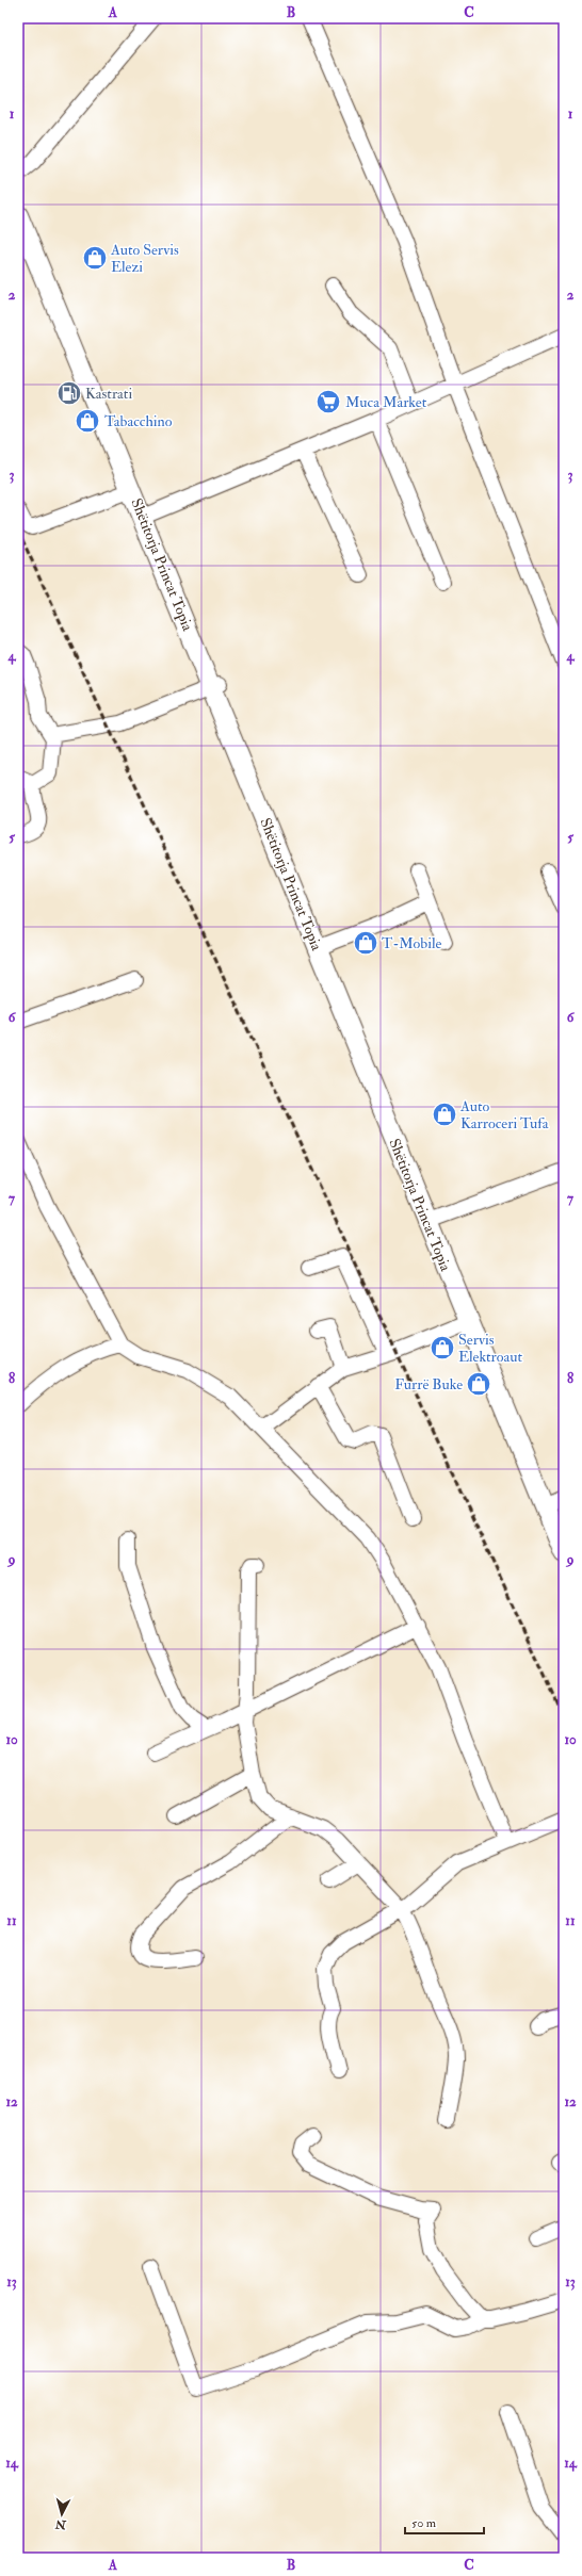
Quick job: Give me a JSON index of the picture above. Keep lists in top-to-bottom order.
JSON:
{
  "streets": {
    "main road": ["Shëtitorja Princat Topia"]
  },
  "places": {
    "shop": [
      "Auto Servis Elezi",
      "Tabacchino",
      "T-Mobile",
      "Auto Karroceri Tufa",
      "Servis Elektroaut",
      "Furrë Buke"
    ],
    "fuel station": ["Kastrati"],
    "supermarket": ["Muca Market"]
  },
  "scale_bar": "50 m",
  "north": "bottom",
  "grid": {
    "columns": ["A", "B", "C"],
    "rows": [
      "1",
      "2",
      "3",
      "4",
      "5",
      "6",
      "7",
      "8",
      "9",
      "10",
      "11",
      "12",
      "13",
      "14"
    ]
  }
}
